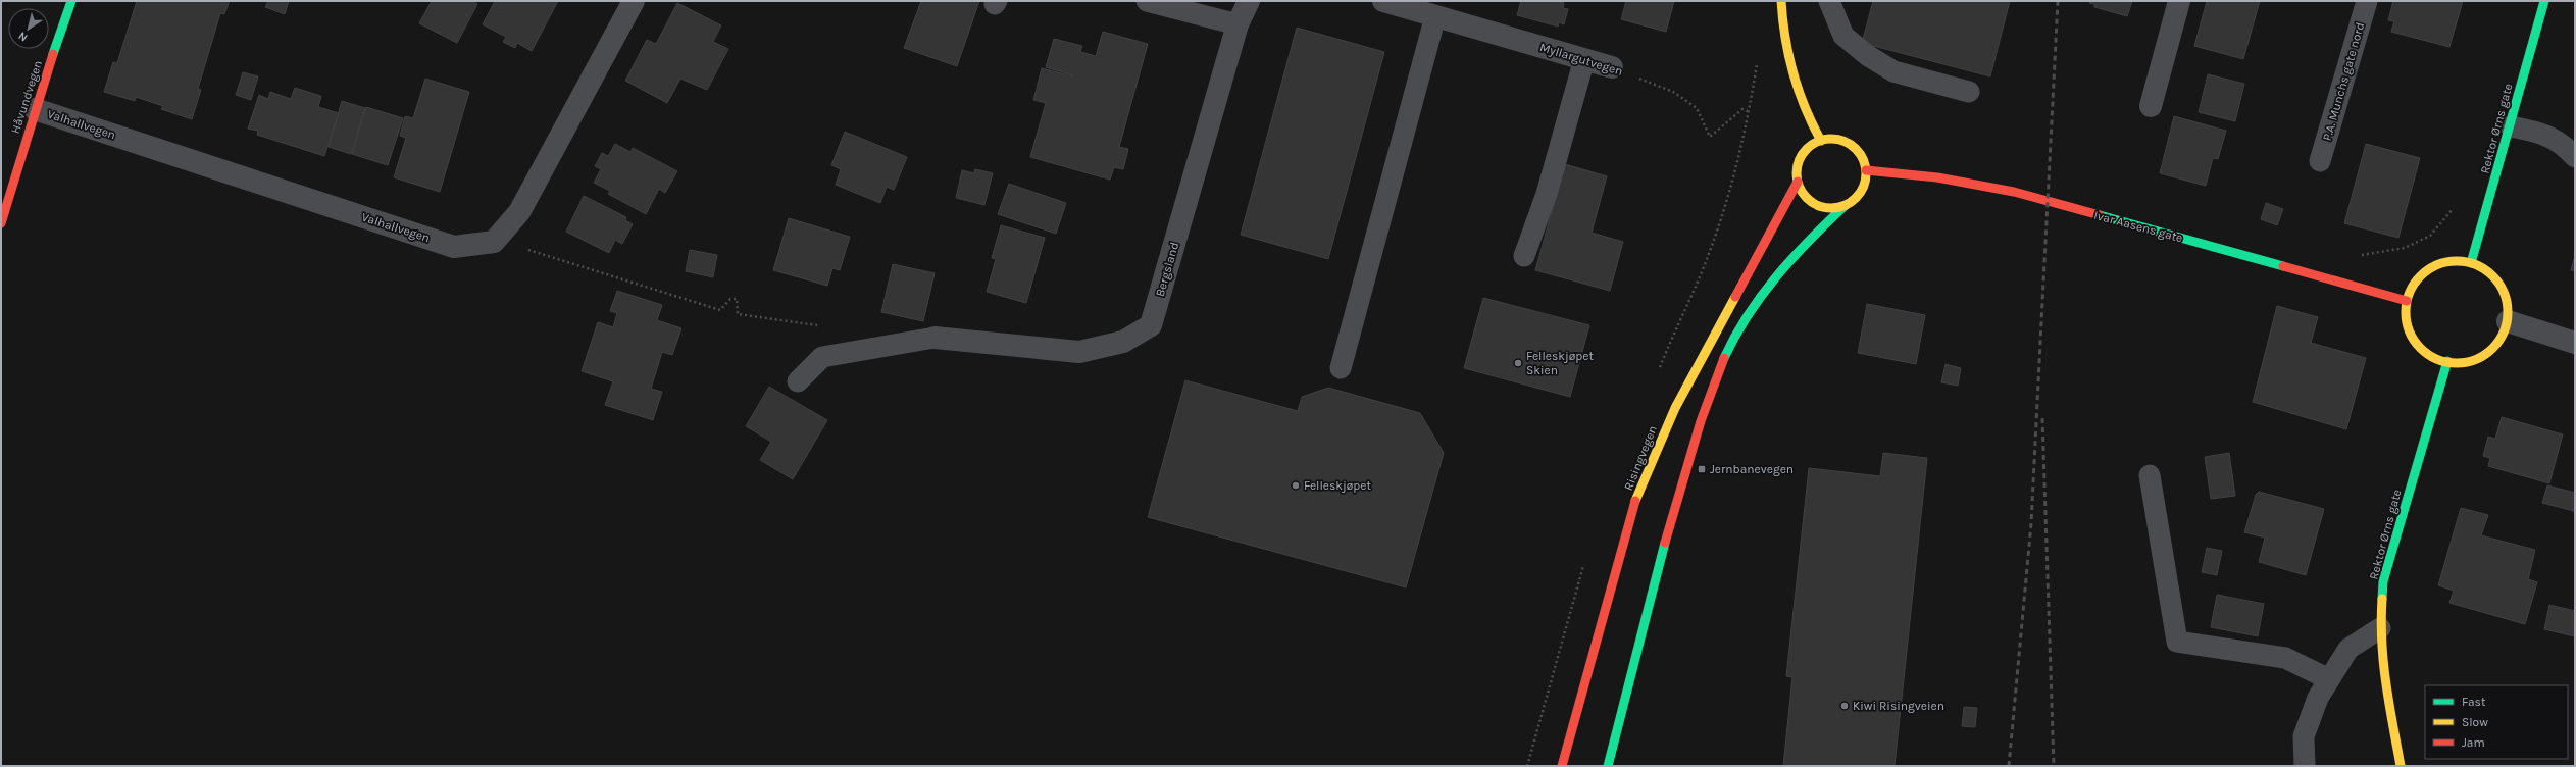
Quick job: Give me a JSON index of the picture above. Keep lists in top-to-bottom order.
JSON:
{
  "streets": {
    "main road": [
      "Håvundvegen",
      "Rektor Ørns gate",
      "Ivar Aasens gate",
      "Risingvegen"
    ],
    "street": ["Myllargutvegen", "Valhallvegen", "Bergsland"],
    "lane": ["P.A. Munchs gate nord"]
  },
  "crossings": [
    ["Håvundvegen", "Valhallvegen"],
    ["Rektor Ørns gate", "Ivar Aasens gate"],
    ["Ivar Aasens gate", "Risingvegen"]
  ],
  "places": {
    "other": ["Felleskjøpet Skien", "Felleskjøpet", "Kiwi Risingveien"],
    "transit": ["Jernbanevegen"]
  },
  "legend": ["Fast", "Slow", "Jam"],
  "north": "bottom left"
}
